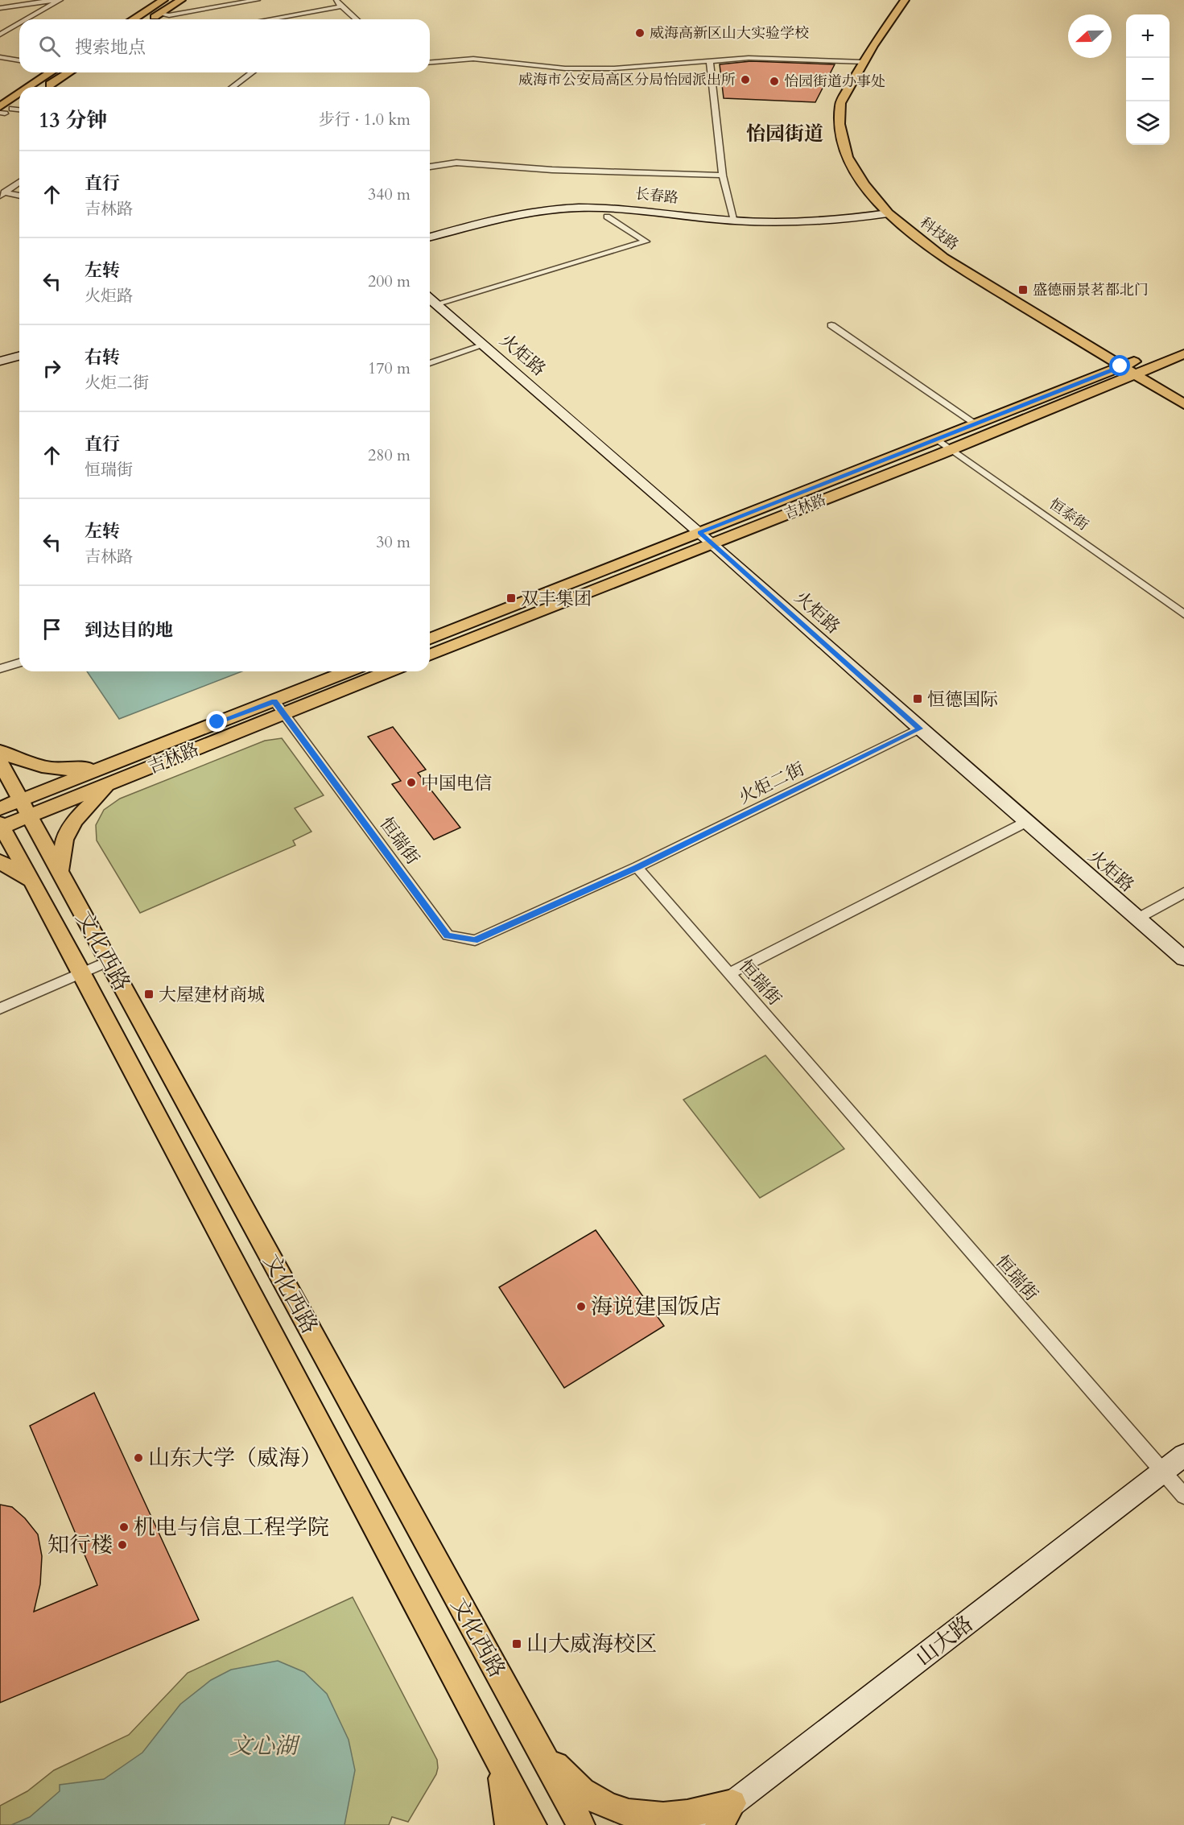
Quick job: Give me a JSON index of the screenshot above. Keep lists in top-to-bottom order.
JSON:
{
  "streets": {
    "main road": [
      "长春路",
      "科技路",
      "火炬路",
      "吉林路",
      "文化西路",
      "山大路"
    ],
    "street": ["恒泰街", "火炬二街", "恒瑞街"]
  },
  "crossings": [
    ["长春路", "科技路"],
    ["科技路", "吉林路"],
    ["火炬路", "吉林路"],
    ["火炬路", "火炬二街"],
    ["吉林路", "恒泰街"],
    ["吉林路", "恒瑞街"],
    ["吉林路", "文化西路"],
    ["火炬二街", "恒瑞街"],
    ["恒瑞街", "山大路"]
  ],
  "districts": ["怡园街道"],
  "water": ["文心湖"],
  "places": {
    "other": [
      "威海高新区山大实验学校",
      "威海市公安局高区分局怡园派出所",
      "怡园街道办事处",
      "中国电信",
      "海说建国饭店",
      "山东大学（威海）",
      "机电与信息工程学院",
      "知行楼"
    ],
    "transit": [
      "盛德丽景茗都北门",
      "双丰集团",
      "恒德国际",
      "大屋建材商城",
      "山大威海校区"
    ]
  },
  "north": "left",
  "page": {
    "map_buttons": ["+", "−"],
    "search": "搜索地点",
    "heading": ["13 分钟", "步行 · 1.0 km"],
    "list": [
      ["直行", "吉林路", "340 m"],
      ["左转", "火炬路", "200 m"],
      ["右转", "火炬二街", "170 m"],
      ["直行", "恒瑞街", "280 m"],
      ["左转", "吉林路", "30 m"],
      "到达目的地"
    ]
  }
}
